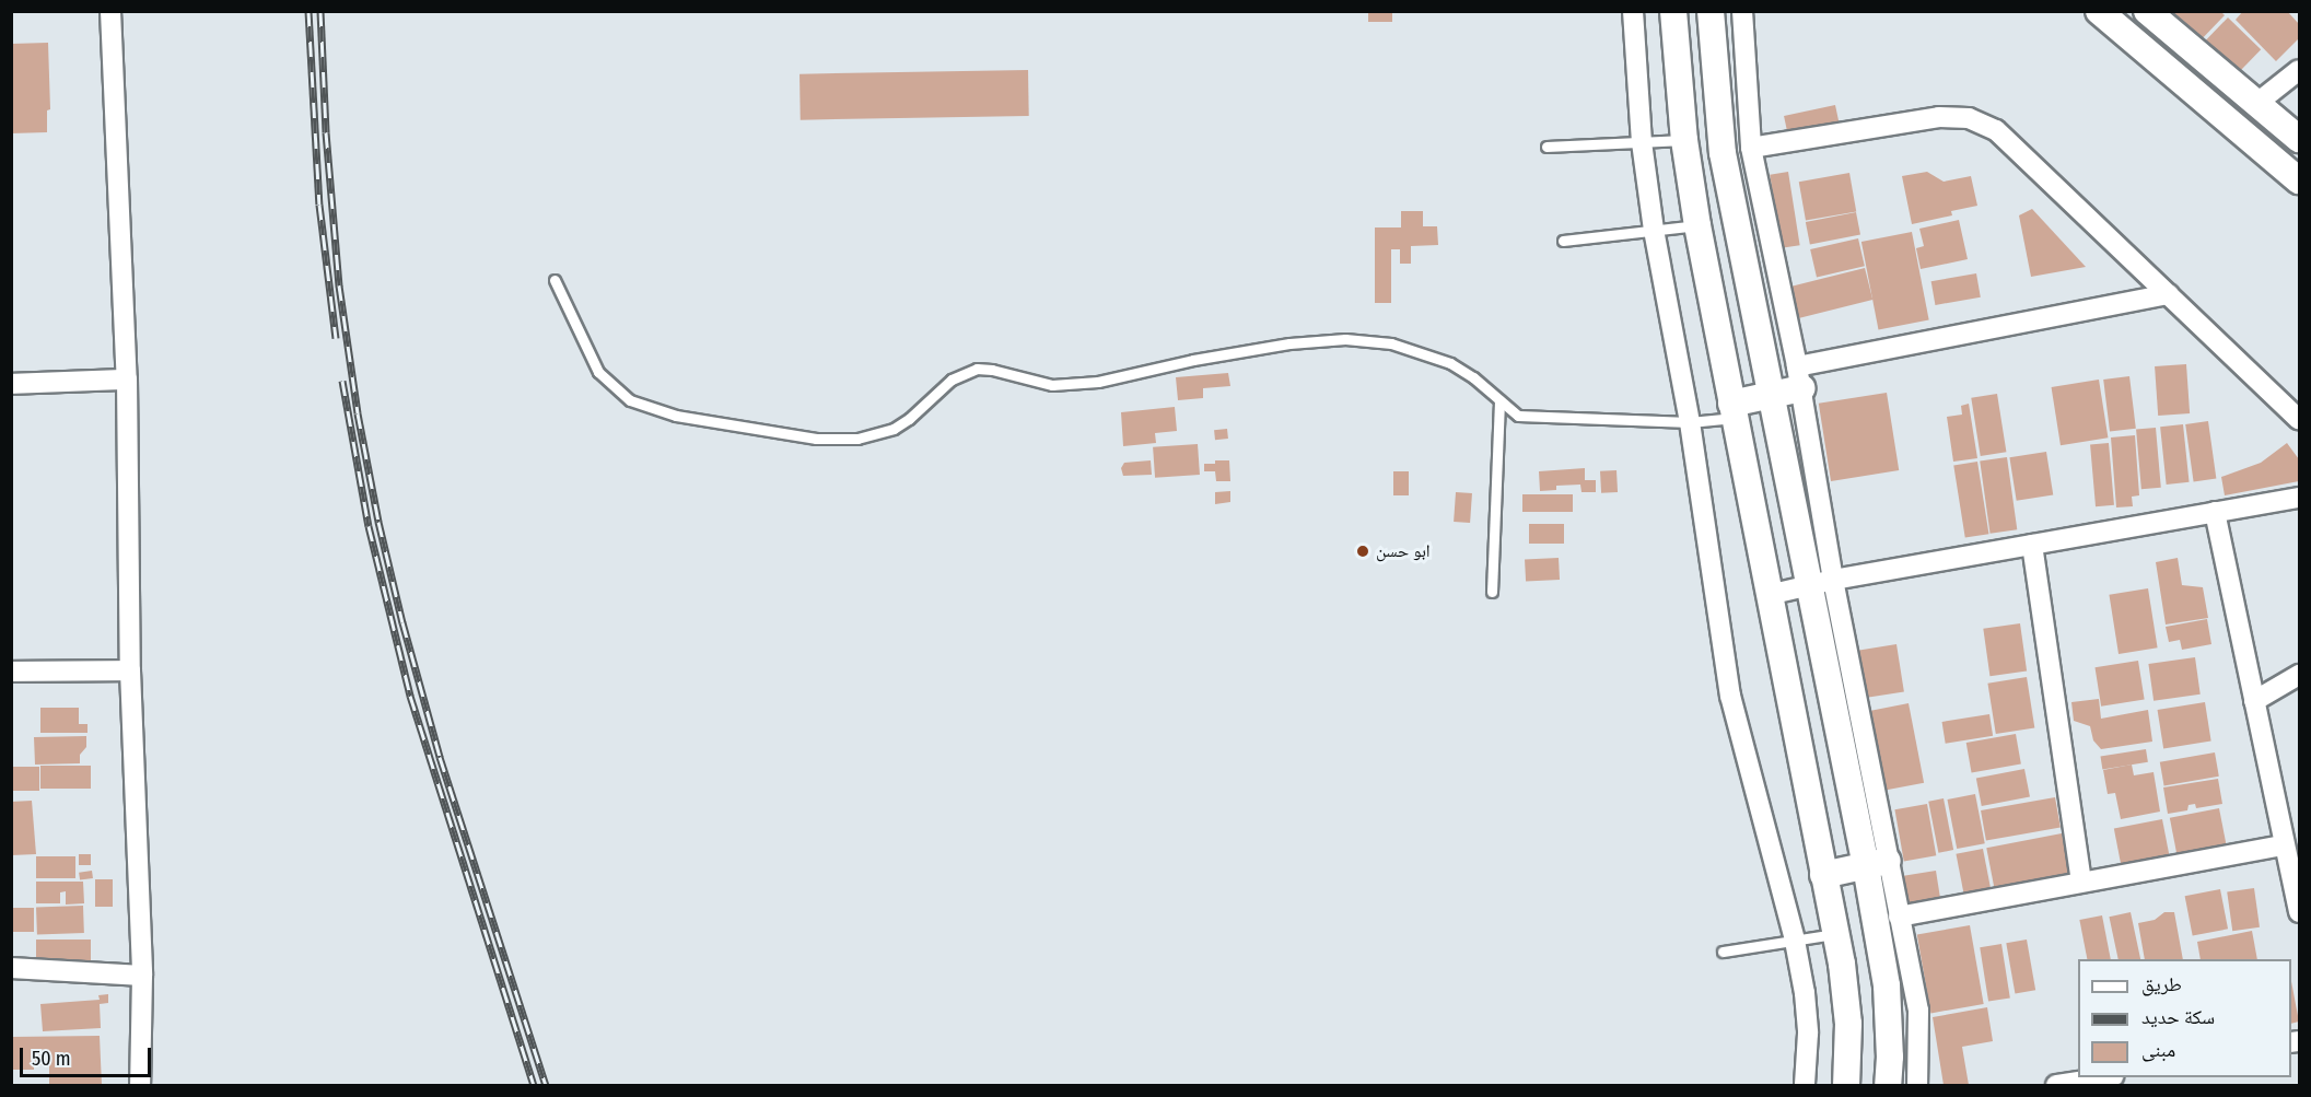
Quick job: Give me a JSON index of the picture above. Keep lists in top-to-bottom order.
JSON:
{
  "places": ["ابو حسن"],
  "legend": ["طريق", "سكة حديد", "مبنى"],
  "scale_bar": "50 m"
}
